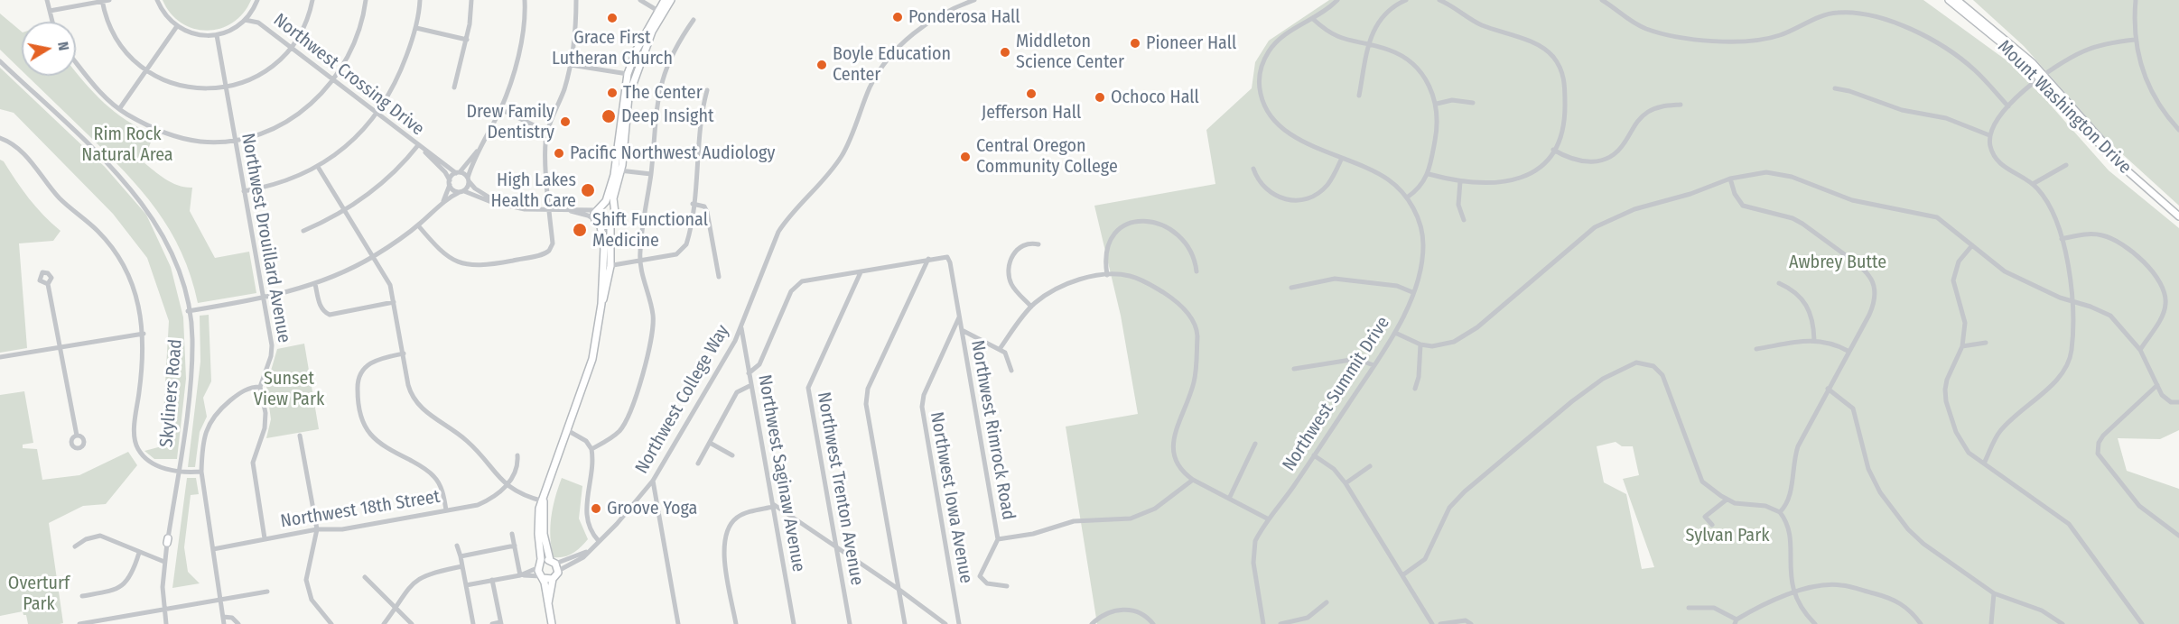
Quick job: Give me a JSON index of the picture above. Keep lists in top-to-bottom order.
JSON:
{
  "streets": {
    "main road": ["Mount Washington Drive"],
    "street": [
      "Northwest Crossing Drive",
      "Northwest Drouillard Avenue",
      "Skyliners Road",
      "Northwest Summit Drive",
      "Northwest College Way",
      "Northwest Rimrock Road",
      "Northwest Saginaw Avenue",
      "Northwest Trenton Avenue",
      "Northwest Iowa Avenue",
      "Northwest 18th Street"
    ]
  },
  "crossings": [
    ["Northwest Crossing Drive", "Northwest Drouillard Avenue"],
    ["Northwest Drouillard Avenue", "Northwest 18th Street"],
    ["Northwest College Way", "Northwest Saginaw Avenue"],
    ["Northwest Rimrock Road", "Northwest Iowa Avenue"]
  ],
  "parks": [
    "Rim Rock Natural Area",
    "Awbrey Butte",
    "Sunset View Park",
    "Sylvan Park",
    "Overturf Park"
  ],
  "places": [
    "Ponderosa Hall",
    "Grace First Lutheran Church",
    "Pioneer Hall",
    "Middleton Science Center",
    "Boyle Education Center",
    "The Center",
    "Jefferson Hall",
    "Ochoco Hall",
    "Deep Insight",
    "Drew Family Dentistry",
    "Pacific Northwest Audiology",
    "Central Oregon Community College",
    "High Lakes Health Care",
    "Shift Functional Medicine",
    "Groove Yoga"
  ],
  "north": "right"
}
